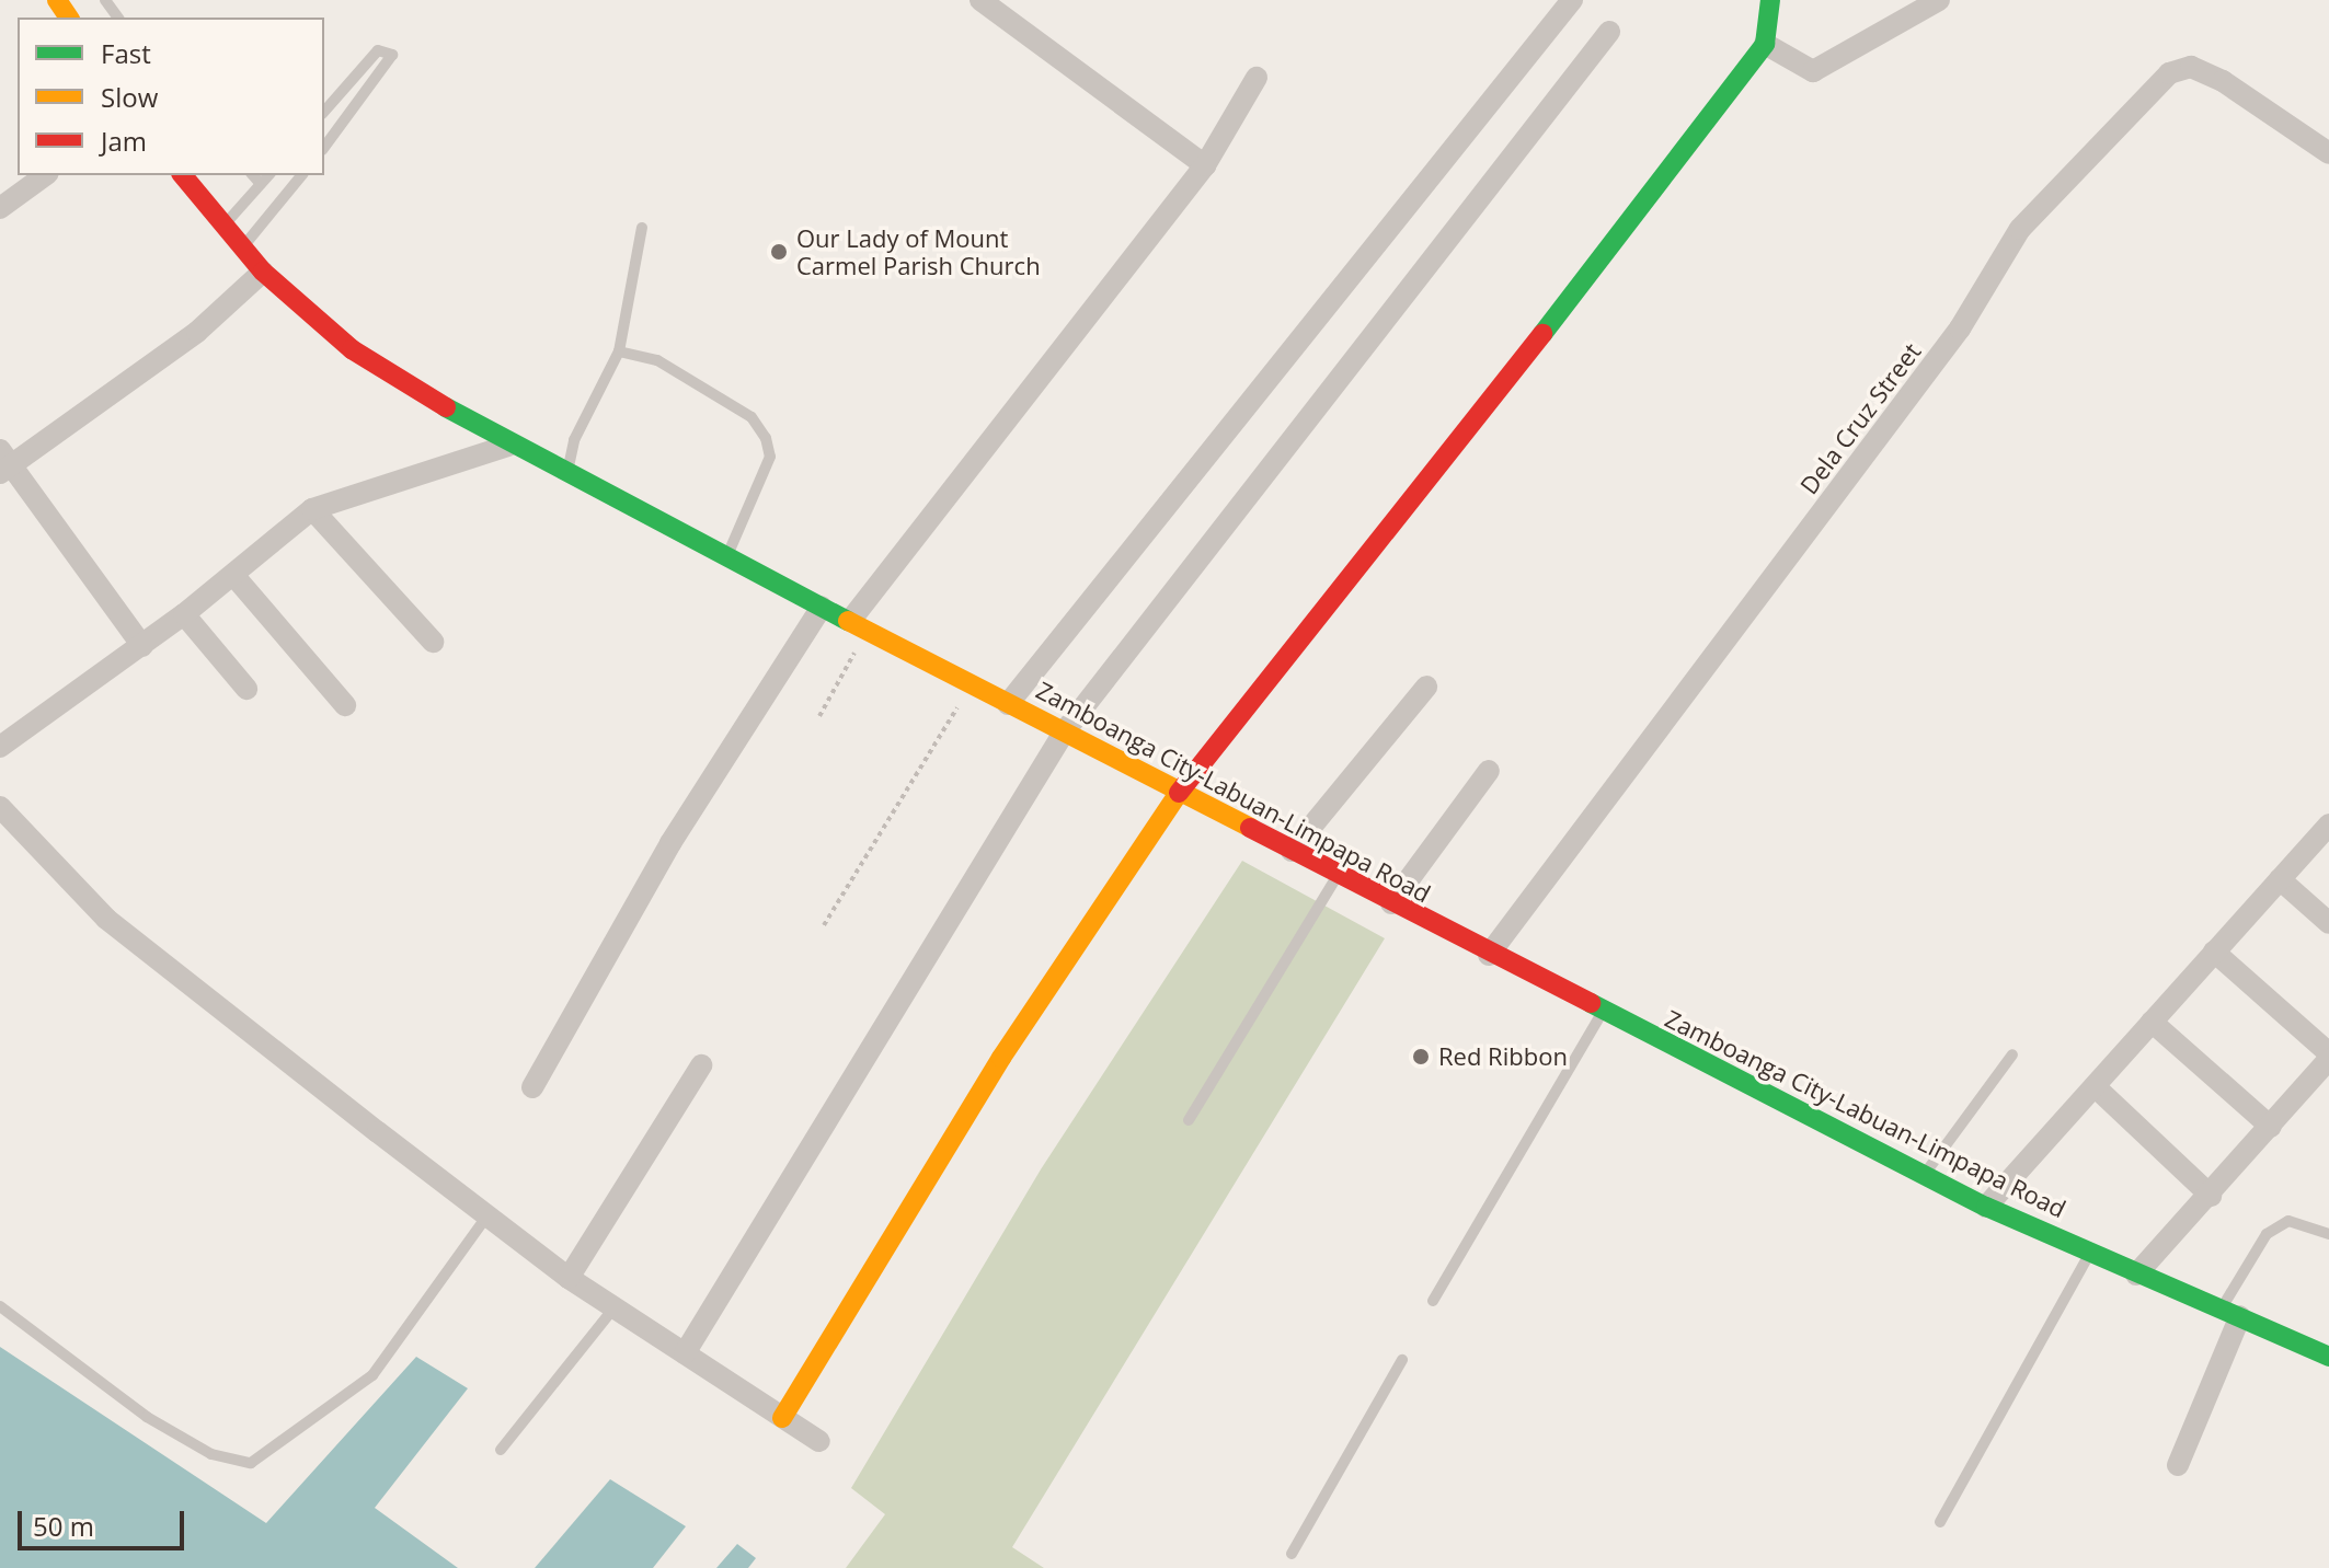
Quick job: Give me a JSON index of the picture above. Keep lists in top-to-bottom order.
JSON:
{
  "streets": {
    "main road": ["Zamboanga City-Labuan-Limpapa Road"],
    "street": ["Dela Cruz Street"]
  },
  "crossings": [
    ["Dela Cruz Street", "Zamboanga City-Labuan-Limpapa Road"]
  ],
  "places": ["Our Lady of Mount Carmel Parish Church", "Red Ribbon"],
  "legend": ["Fast", "Slow", "Jam"],
  "scale_bar": "50 m"
}
